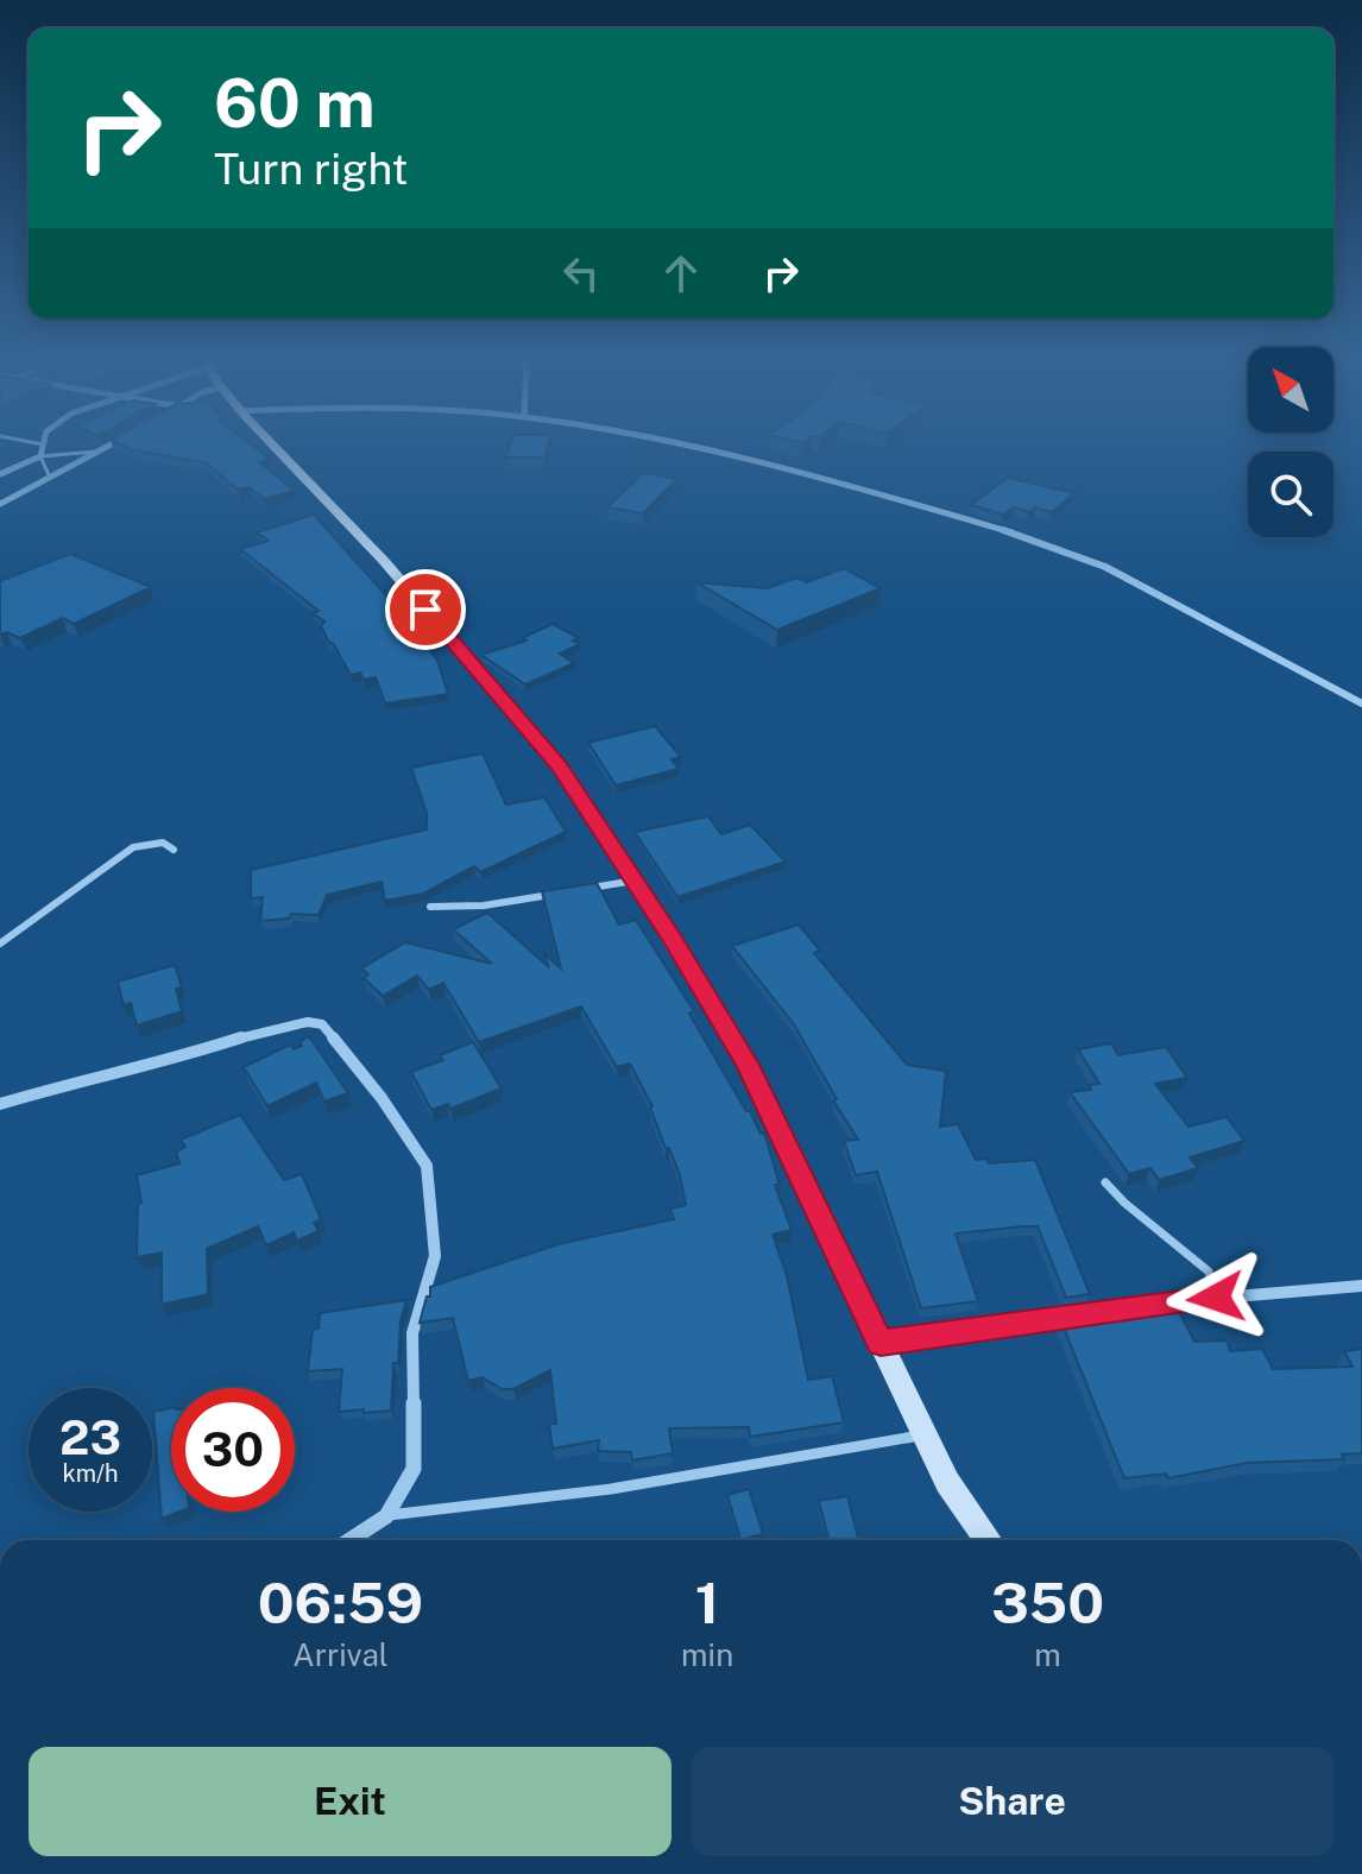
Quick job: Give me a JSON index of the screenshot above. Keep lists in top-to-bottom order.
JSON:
{
  "north": "top left",
  "page": {
    "turn": ["60 m", "Turn right"],
    "speed": "23 km/h",
    "limit": "30",
    "eta": [
      "06:59",
      "Arrival",
      "1",
      "min",
      "350",
      "m"
    ],
    "buttons": ["Exit", "Share"]
  }
}
